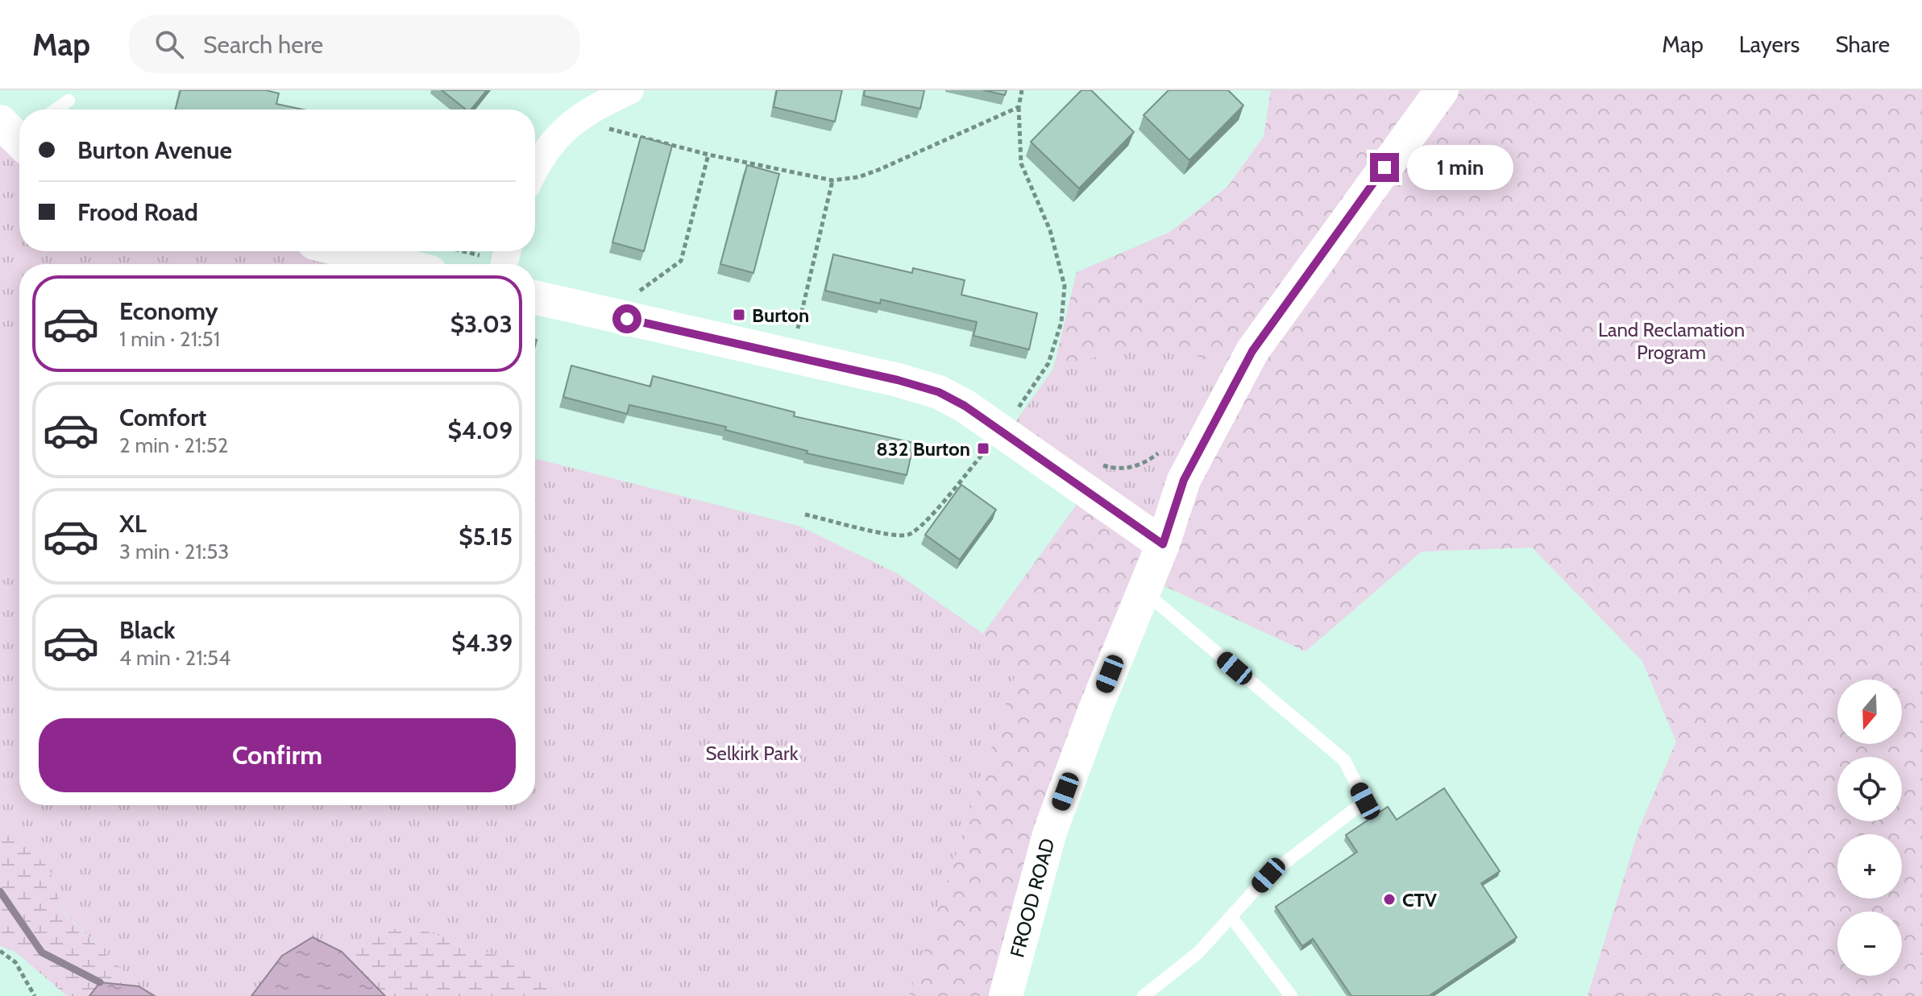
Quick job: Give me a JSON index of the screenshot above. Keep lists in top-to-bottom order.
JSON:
{
  "streets": {
    "street": ["FROOD ROAD"]
  },
  "parks": ["Land Reclamation Program", "Selkirk Park"],
  "places": {
    "transit": ["Burton", "832 Burton"],
    "other": ["CTV"]
  },
  "north": "bottom",
  "page": {
    "header": "Map",
    "search": "Search here",
    "nav": ["Map", "Layers", "Share"],
    "banner": ["Burton Avenue", "Frood Road"],
    "bubble": "1 min",
    "list": [
      {
        "name": "Economy",
        "note": "1 min · 21:51",
        "value": "$3.03"
      },
      {
        "name": "Comfort",
        "note": "2 min · 21:52",
        "value": "$4.09"
      },
      {
        "name": "XL",
        "note": "3 min · 21:53",
        "value": "$5.15"
      },
      {
        "name": "Black",
        "note": "4 min · 21:54",
        "value": "$4.39"
      }
    ],
    "map_buttons": ["+", "−"],
    "buttons": "Confirm"
  }
}
